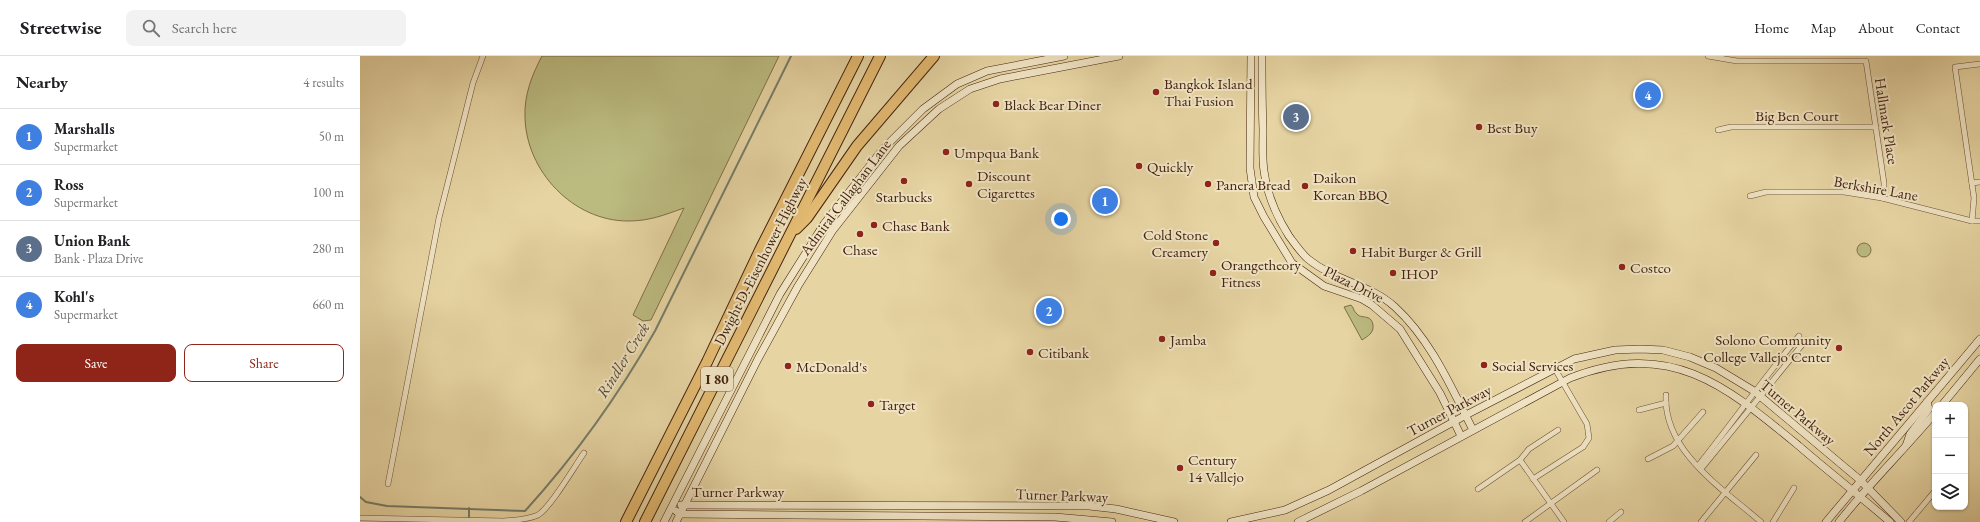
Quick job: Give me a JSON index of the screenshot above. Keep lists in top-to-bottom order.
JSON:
{
  "streets": {
    "highway": ["Dwight D. Eisenhower Highway", "I 80"],
    "street": [
      "Big Ben Court",
      "Hallmark Place",
      "Berkshire Lane",
      "Admiral Callaghan Lane",
      "Plaza Drive",
      "North Ascot Parkway",
      "Turner Parkway"
    ]
  },
  "crossings": [
    ["Big Ben Court", "Hallmark Place"],
    ["Hallmark Place", "Berkshire Lane"],
    ["Admiral Callaghan Lane", "Turner Parkway"],
    ["Plaza Drive", "Turner Parkway"],
    ["North Ascot Parkway", "Turner Parkway"]
  ],
  "water": ["Rindler Creek"],
  "places": [
    "Bangkok Island Thai Fusion",
    "Black Bear Diner",
    "Best Buy",
    "Umpqua Bank",
    "Quickly",
    "Starbucks",
    "Discount Cigarettes",
    "Panera Bread",
    "Daikon Korean BBQ",
    "Chase Bank",
    "Chase",
    "Cold Stone Creamery",
    "Habit Burger & Grill",
    "Costco",
    "Orangetheory Fitness",
    "IHOP",
    "Jamba",
    "Solono Community College Vallejo Center",
    "Citibank",
    "Social Services",
    "McDonald's",
    "Target",
    "Century 14 Vallejo"
  ],
  "page": {
    "header": "Streetwise",
    "search": "Search here",
    "nav": [
      "Home",
      "Map",
      "About",
      "Contact"
    ],
    "heading": ["Nearby", "4 results"],
    "pins": [
      "4",
      "3",
      "1",
      "2"
    ],
    "list": [
      {
        "mark": "1",
        "name": "Marshalls",
        "note": "Supermarket",
        "value": "50 m"
      },
      {
        "mark": "2",
        "name": "Ross",
        "note": "Supermarket",
        "value": "100 m"
      },
      {
        "mark": "3",
        "name": "Union Bank",
        "note": "Bank · Plaza Drive",
        "value": "280 m"
      },
      {
        "mark": "4",
        "name": "Kohl's",
        "note": "Supermarket",
        "value": "660 m"
      }
    ],
    "buttons": ["Save", "Share"],
    "map_buttons": ["+", "−"]
  }
}
